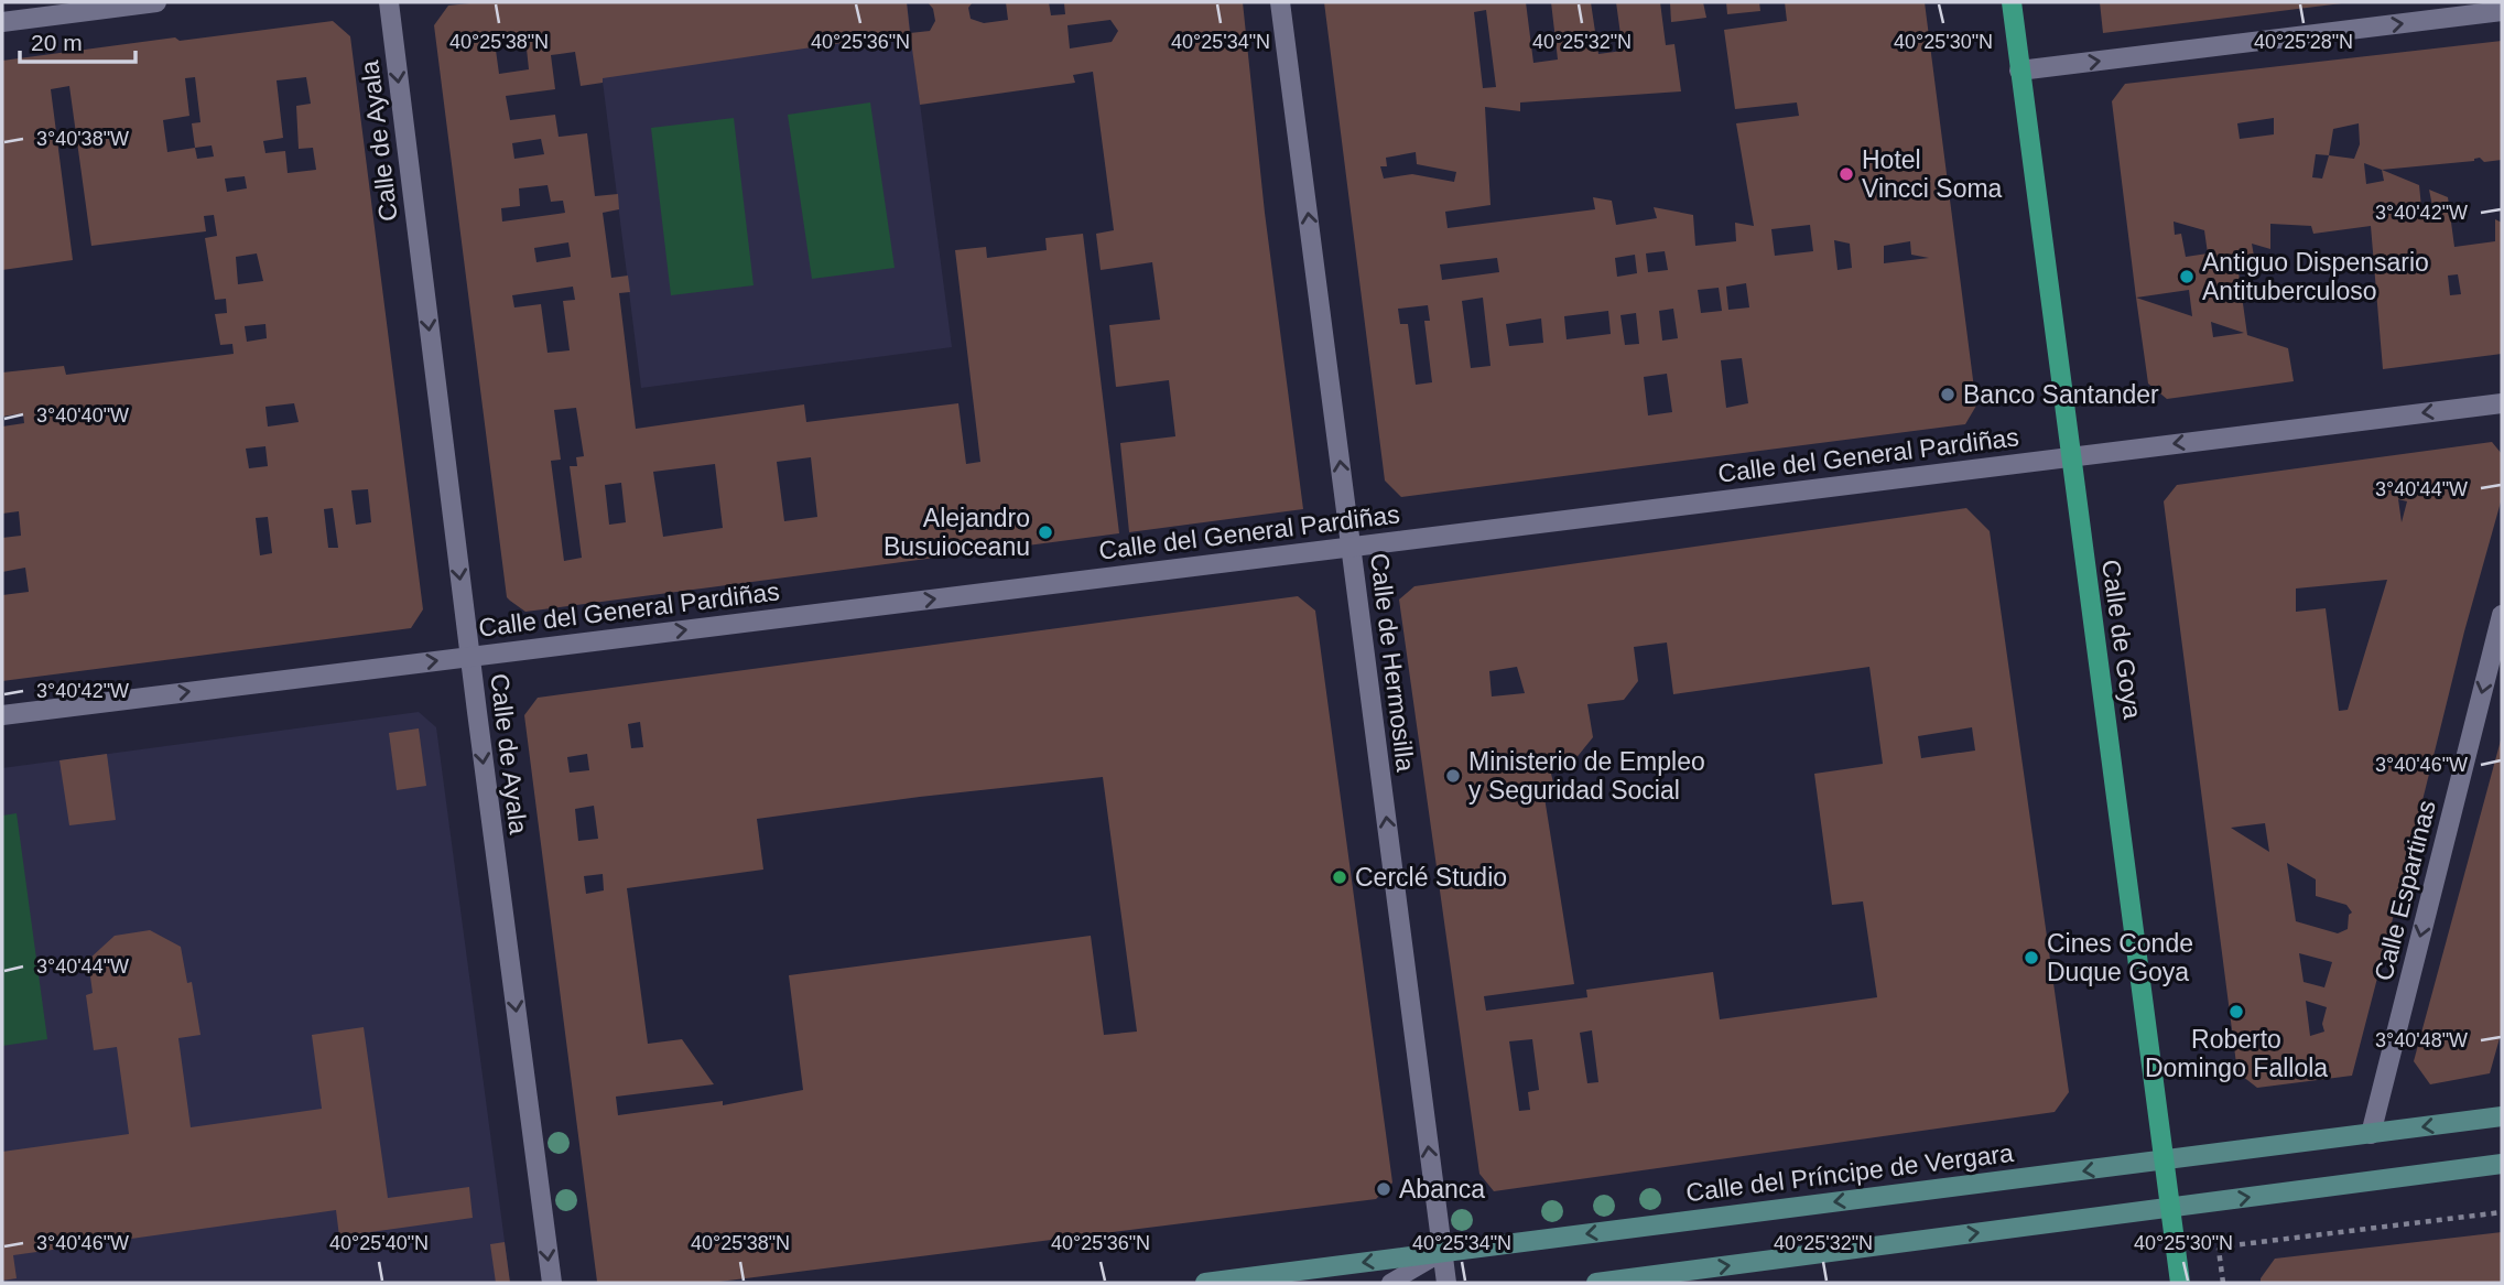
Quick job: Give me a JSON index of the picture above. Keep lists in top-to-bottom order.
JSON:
{
  "streets": {
    "main road": ["Calle de Goya", "Calle del Príncipe de Vergara"],
    "street": [
      "Calle de Ayala",
      "Calle del General Pardiñas",
      "Calle de Hermosilla",
      "Calle Espartinas"
    ]
  },
  "crossings": [
    ["Calle de Ayala", "Calle del General Pardiñas"],
    ["Calle del General Pardiñas", "Calle de Goya"],
    ["Calle del General Pardiñas", "Calle de Hermosilla"],
    ["Calle de Goya", "Calle del Príncipe de Vergara"],
    ["Calle de Hermosilla", "Calle del Príncipe de Vergara"],
    ["Calle Espartinas", "Calle del Príncipe de Vergara"]
  ],
  "one_way": ["Calle de Ayala", "Calle de Hermosilla", "Calle Espartinas"],
  "places": [
    "Hotel Vincci Soma",
    "Antiguo Dispensario Antituberculoso",
    "Banco Santander",
    "Alejandro Busuioceanu",
    "Ministerio de Empleo y Seguridad Social",
    "Cerclé Studio",
    "Cines Conde Duque Goya",
    "Roberto Domingo Fallola",
    "Abanca"
  ],
  "scale_bar": "20 m",
  "coordinates": [
    "40°25'28\"N",
    "40°25'38\"N",
    "40°25'36\"N",
    "40°25'34\"N",
    "40°25'32\"N",
    "40°25'30\"N",
    "3°40'38\"W",
    "3°40'42\"W",
    "3°40'40\"W",
    "3°40'44\"W",
    "3°40'46\"W",
    "3°40'48\"W",
    "40°25'40\"N"
  ]
}
